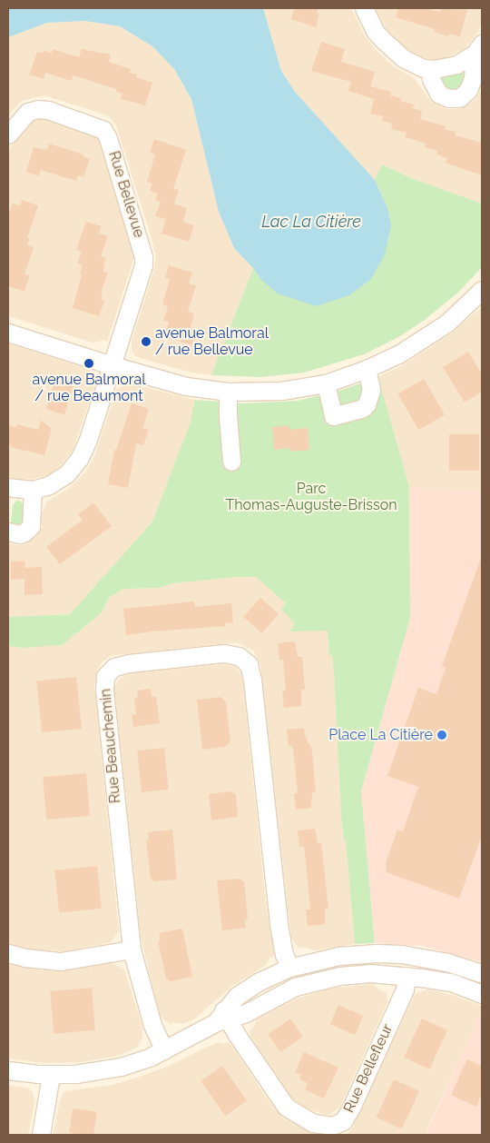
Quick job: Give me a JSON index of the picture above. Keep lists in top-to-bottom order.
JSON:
{
  "streets": {
    "street": ["Rue Bellevue", "Rue Beauchemin", "Rue Bellefleur"]
  },
  "water": ["Lac La Citière"],
  "parks": ["Parc Thomas-Auguste-Brisson"],
  "places": ["avenue Balmoral / rue Bellevue", "avenue Balmoral / rue Beaumont", "Place La Citière"]
}
